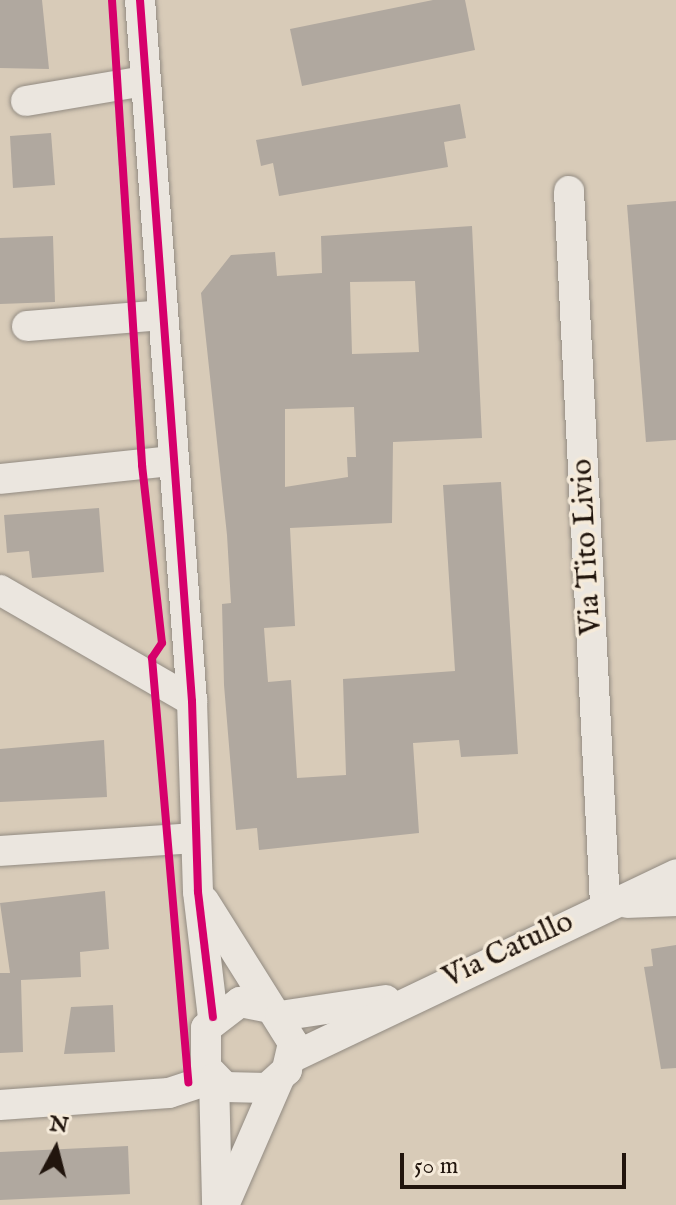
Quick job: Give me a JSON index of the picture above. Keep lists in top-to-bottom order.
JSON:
{
  "streets": {
    "street": ["Via Tito Livio", "Via Catullo"]
  },
  "crossings": [
    ["Via Tito Livio", "Via Catullo"]
  ],
  "scale_bar": "50 m",
  "north": "top"
}
